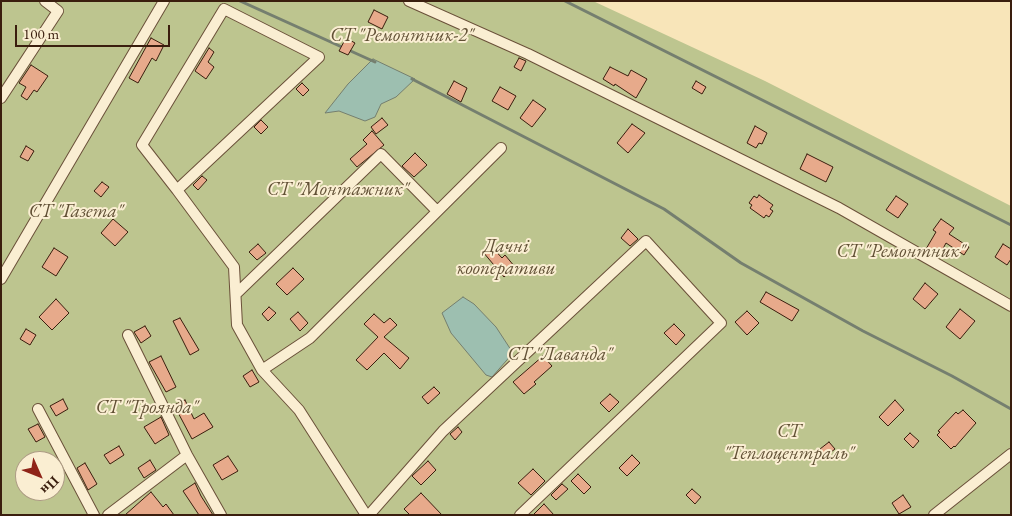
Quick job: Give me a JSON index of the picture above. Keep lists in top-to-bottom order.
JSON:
{
  "parks": [
    "СТ \"Ремонтник-2\"",
    "СТ \"Монтажник\"",
    "СТ \"Газета\"",
    "Дачні кооперативи",
    "СТ \"Ремонтник\"",
    "СТ \"Лаванда\"",
    "СТ \"Троянда\"",
    "СТ \"Теплоцентраль\""
  ],
  "scale_bar": "100 m",
  "north": "bottom right"
}
